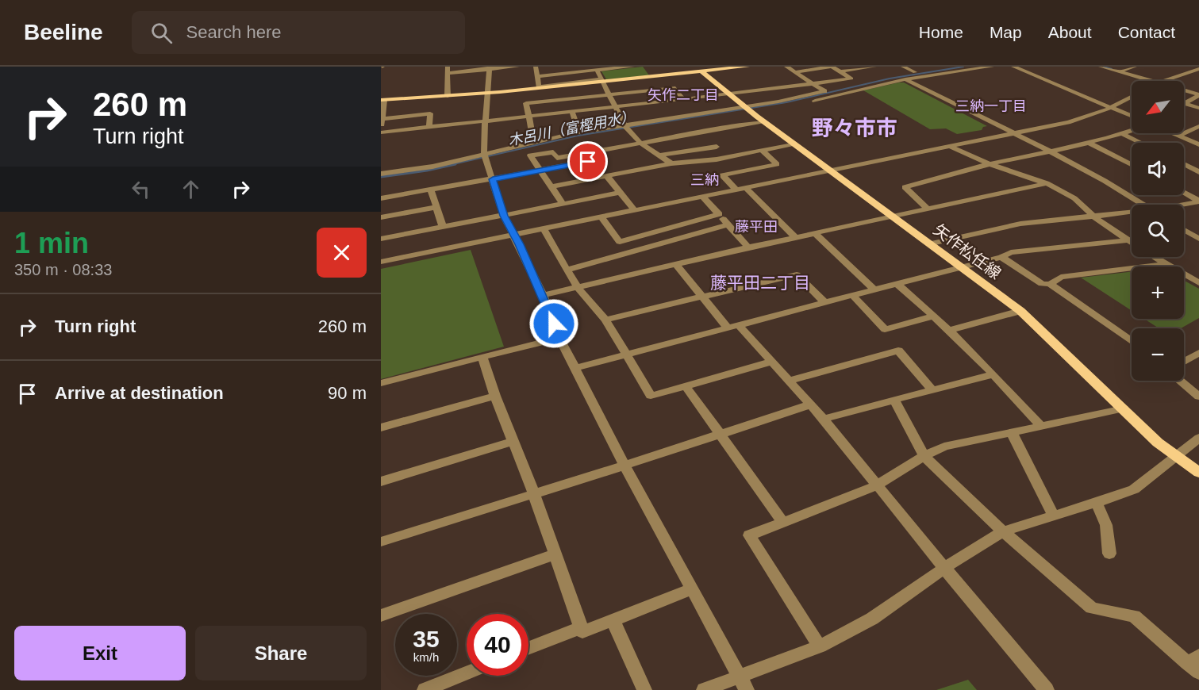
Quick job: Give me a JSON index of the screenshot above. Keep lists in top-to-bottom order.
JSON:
{
  "streets": {
    "main road": ["矢作松任線"]
  },
  "districts": [
    "矢作二丁目",
    "三納一丁目",
    "野々市市",
    "三納",
    "藤平田",
    "藤平田二丁目"
  ],
  "water": ["木呂川（富樫用水）"],
  "north": "bottom left",
  "page": {
    "header": "Beeline",
    "search": "Search here",
    "nav": [
      "Home",
      "Map",
      "About",
      "Contact"
    ],
    "turn": ["260 m", "Turn right"],
    "map_buttons": ["+", "−"],
    "heading": ["1 min", "350 m · 08:33"],
    "list": [
      {
        "name": "Turn right",
        "value": "260 m"
      },
      {
        "name": "Arrive at destination",
        "value": "90 m"
      }
    ],
    "speed": "35 km/h",
    "limit": "40",
    "buttons": ["Exit", "Share"]
  }
}
